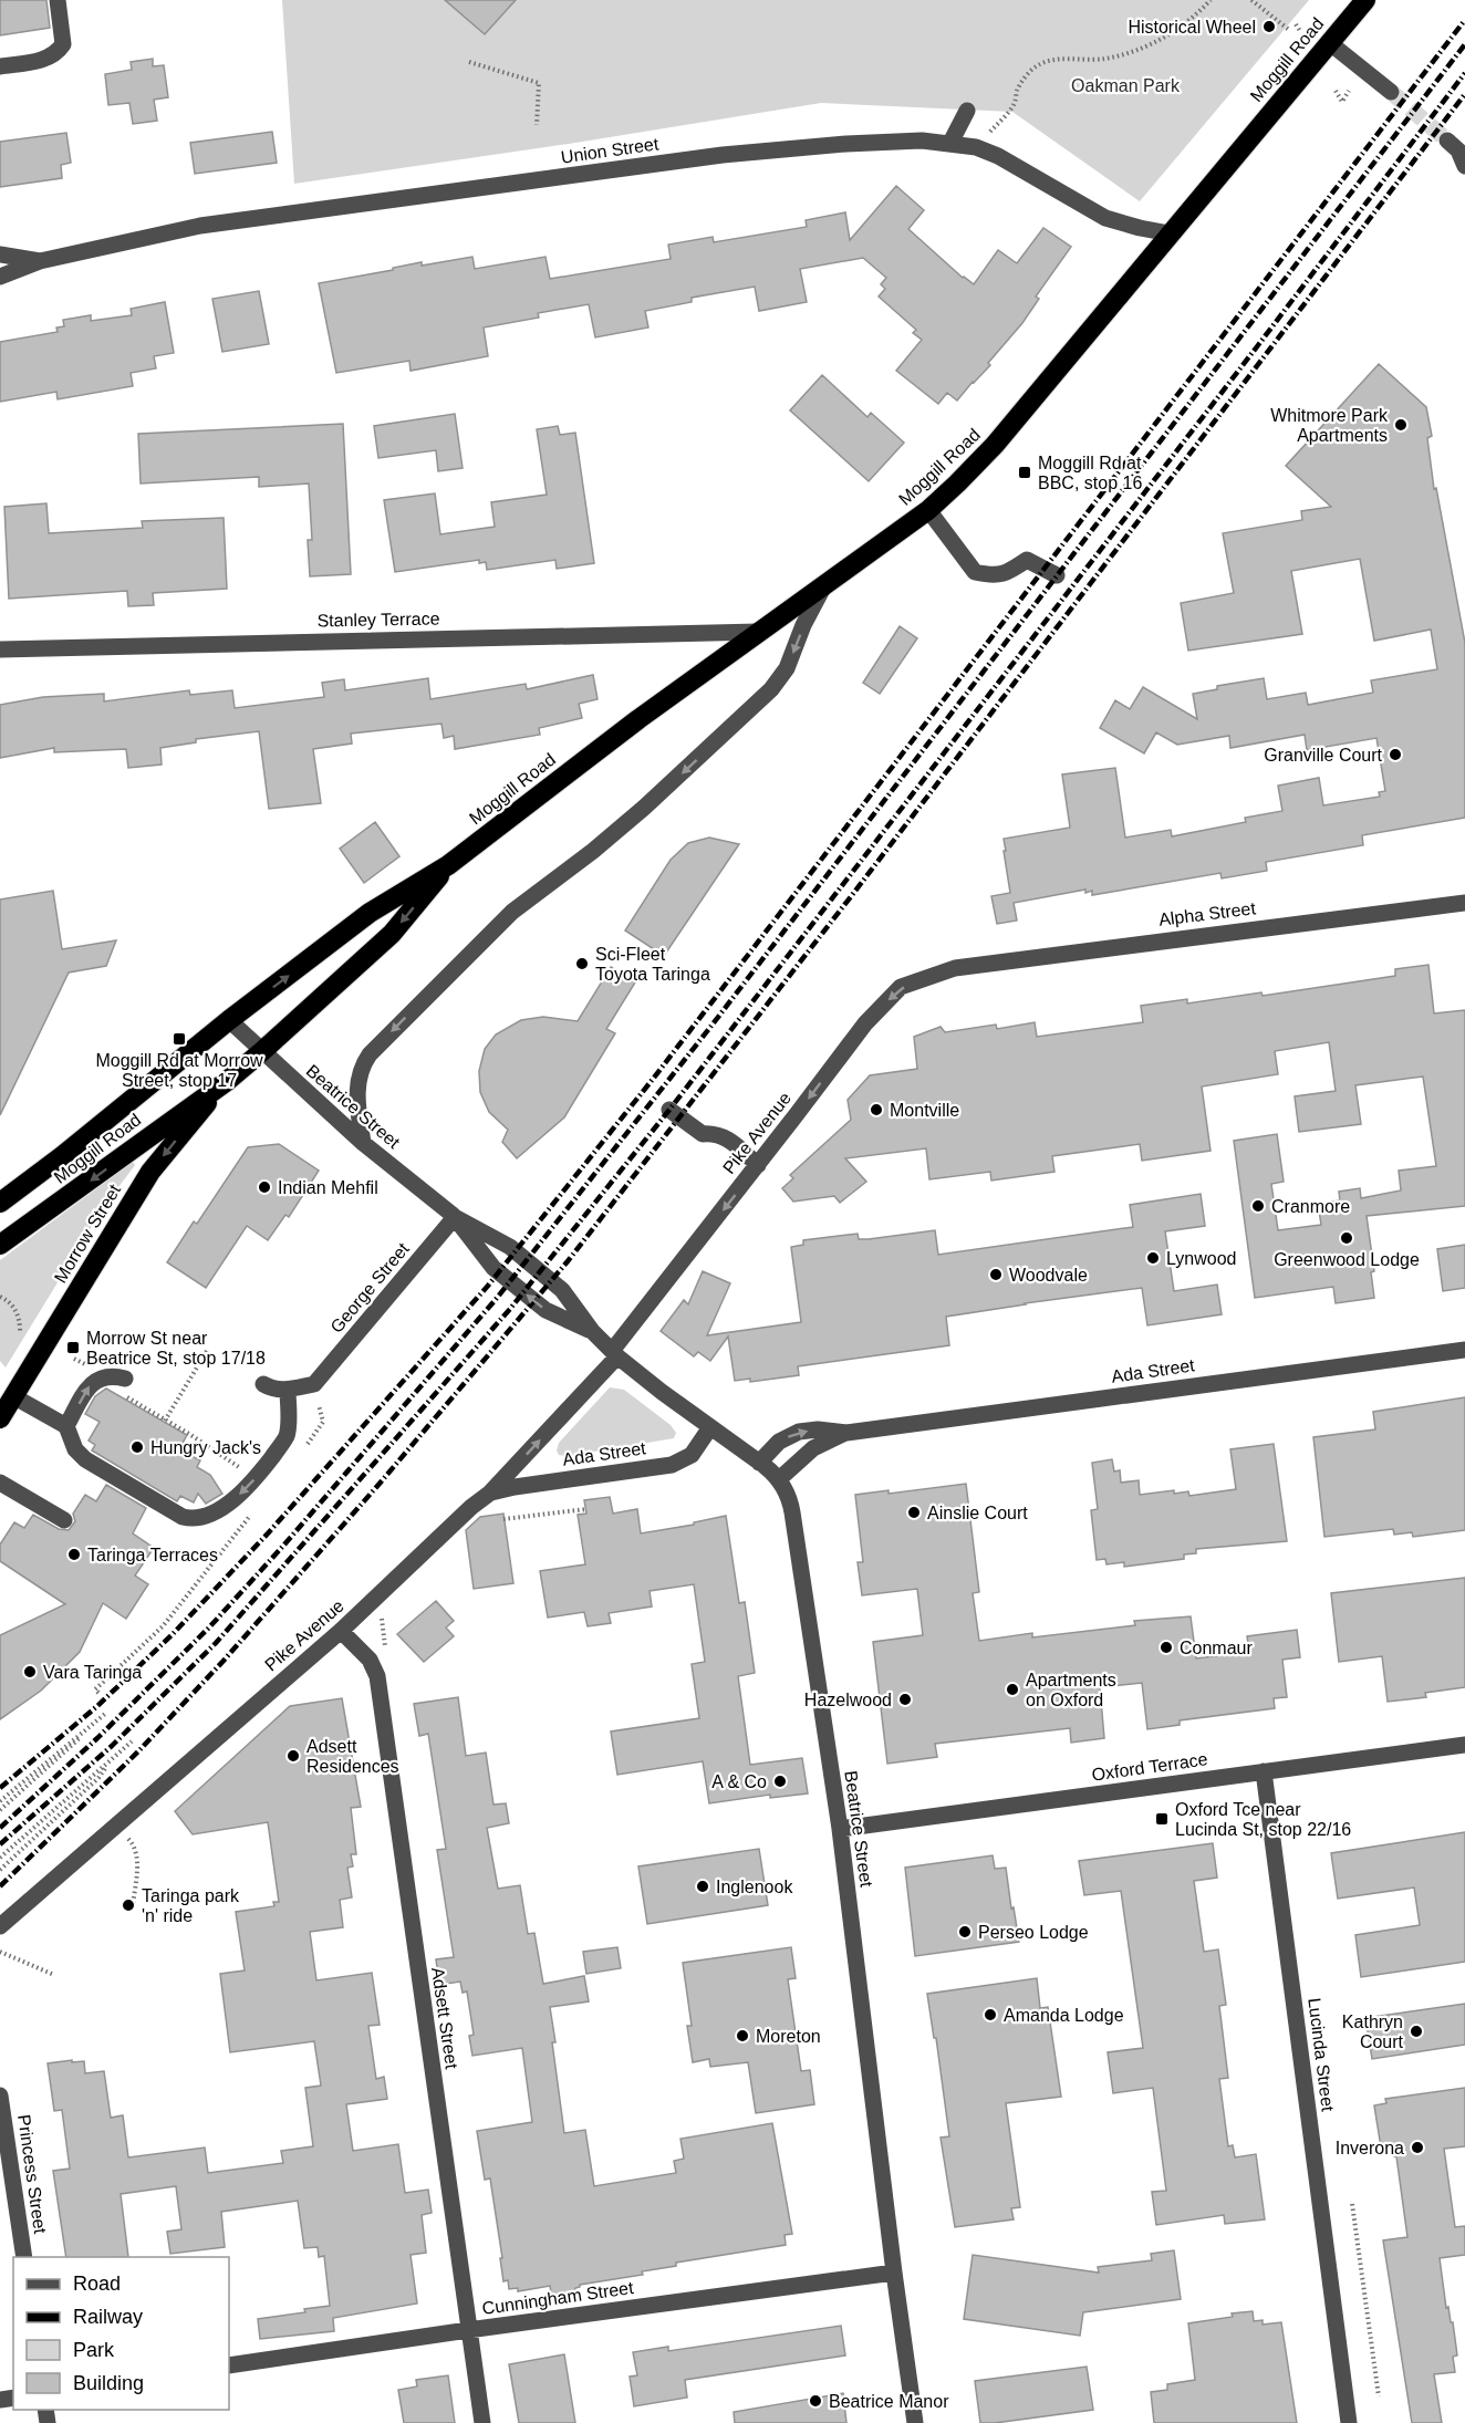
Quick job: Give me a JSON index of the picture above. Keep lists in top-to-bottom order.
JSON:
{
  "streets": {
    "highway": ["Moggill Road", "Morrow Street"],
    "street": [
      "Union Street",
      "Stanley Terrace",
      "Alpha Street",
      "Beatrice Street",
      "Pike Avenue",
      "George Street",
      "Ada Street",
      "Oxford Terrace",
      "Adsett Street",
      "Lucinda Street",
      "Princess Street",
      "Cunningham Street"
    ]
  },
  "crossings": [
    ["Moggill Road", "Union Street"],
    ["Moggill Road", "Stanley Terrace"],
    ["Moggill Road", "Beatrice Street"],
    ["Moggill Road", "Morrow Street"],
    ["Alpha Street", "Pike Avenue"],
    ["Beatrice Street", "Pike Avenue"],
    ["Beatrice Street", "George Street"],
    ["Beatrice Street", "Ada Street"],
    ["Beatrice Street", "Oxford Terrace"],
    ["Beatrice Street", "Cunningham Street"],
    ["Pike Avenue", "Ada Street"],
    ["Pike Avenue", "Adsett Street"],
    ["Oxford Terrace", "Lucinda Street"],
    ["Adsett Street", "Cunningham Street"]
  ],
  "one_way": ["Morrow Street"],
  "parks": ["Oakman Park"],
  "places": {
    "other": [
      "Historical Wheel",
      "Whitmore Park Apartments",
      "Granville Court",
      "Sci-Fleet Toyota Taringa",
      "Montville",
      "Indian Mehfil",
      "Cranmore",
      "Greenwood Lodge",
      "Lynwood",
      "Woodvale",
      "Hungry Jack's",
      "Ainslie Court",
      "Taringa Terraces",
      "Conmaur",
      "Vara Taringa",
      "Apartments on Oxford",
      "Hazelwood",
      "Adsett Residences",
      "A & Co",
      "Inglenook",
      "Taringa park 'n' ride",
      "Perseo Lodge",
      "Amanda Lodge",
      "Kathryn Court",
      "Moreton",
      "Inverona",
      "Beatrice Manor"
    ],
    "transit": [
      "Moggill Rd at BBC, stop 16",
      "Moggill Rd at Morrow Street, stop 17",
      "Morrow St near Beatrice St, stop 17/18",
      "Oxford Tce near Lucinda St, stop 22/16"
    ]
  },
  "legend": [
    "Road",
    "Railway",
    "Park",
    "Building"
  ]
}
